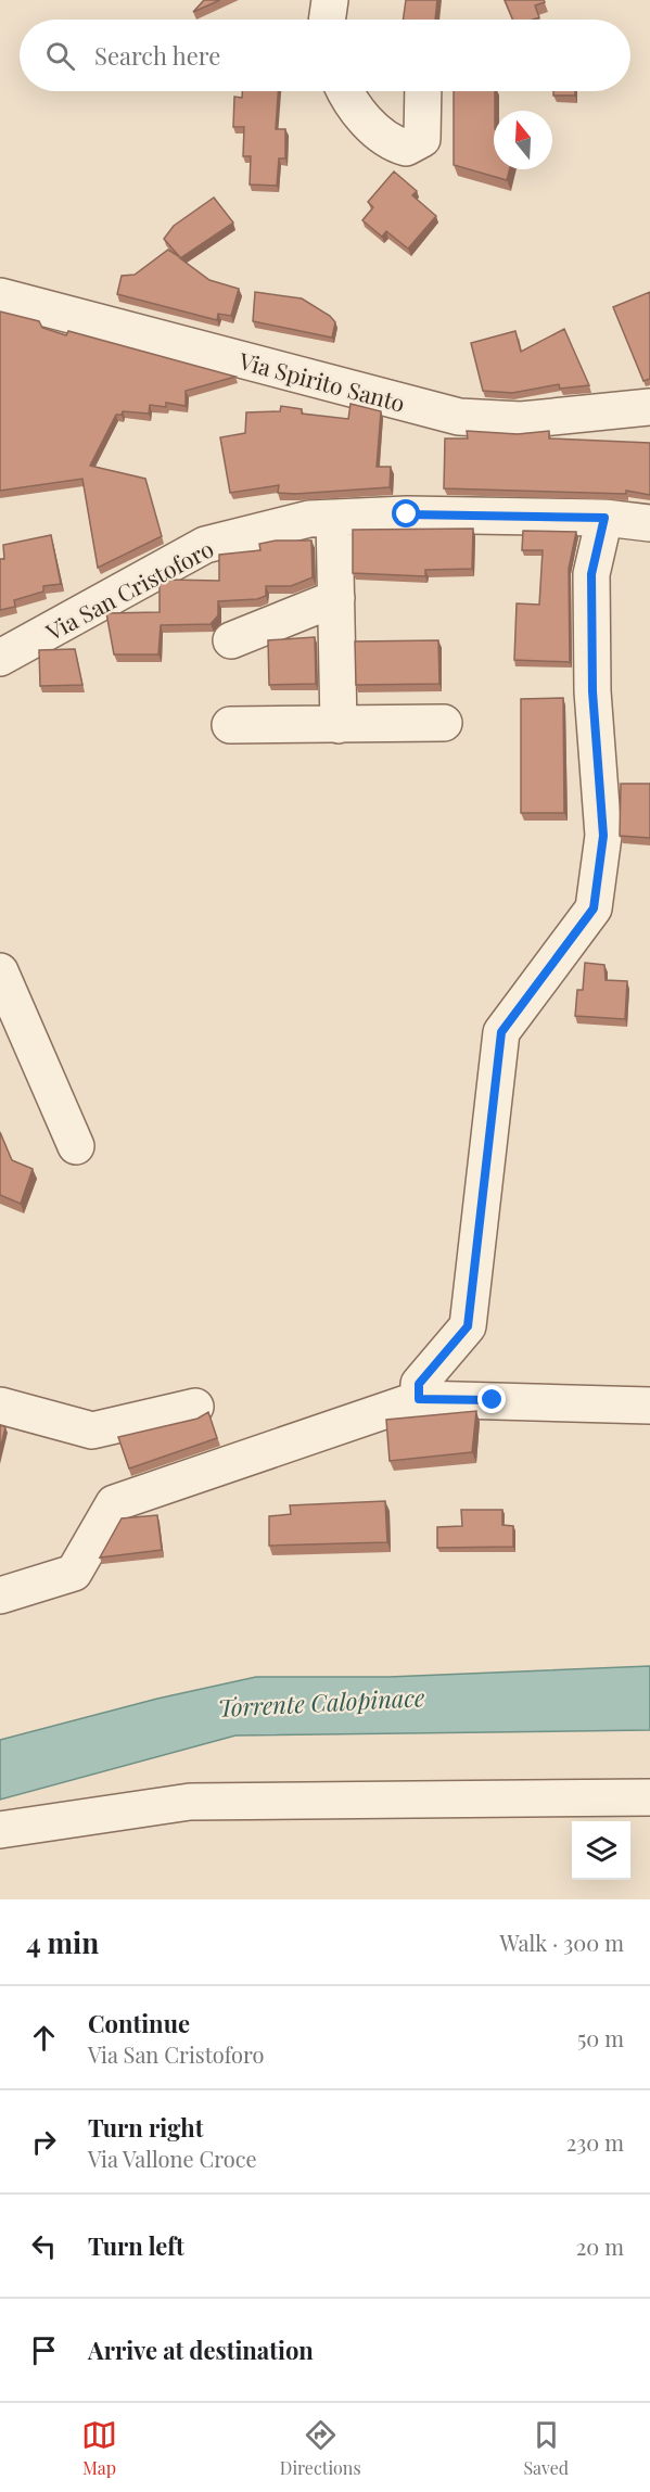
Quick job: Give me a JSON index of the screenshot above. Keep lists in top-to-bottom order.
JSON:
{
  "streets": {
    "street": ["Via Spirito Santo", "Via San Cristoforo"]
  },
  "water": ["Torrente Calopinace"],
  "north": "top",
  "page": {
    "search": "Search here",
    "heading": ["4 min", "Walk · 300 m"],
    "list": [
      ["Continue", "Via San Cristoforo", "50 m"],
      ["Turn right", "Via Vallone Croce", "230 m"],
      ["Turn left", "20 m"],
      "Arrive at destination"
    ],
    "nav": ["Map", "Directions", "Saved"]
  }
}
